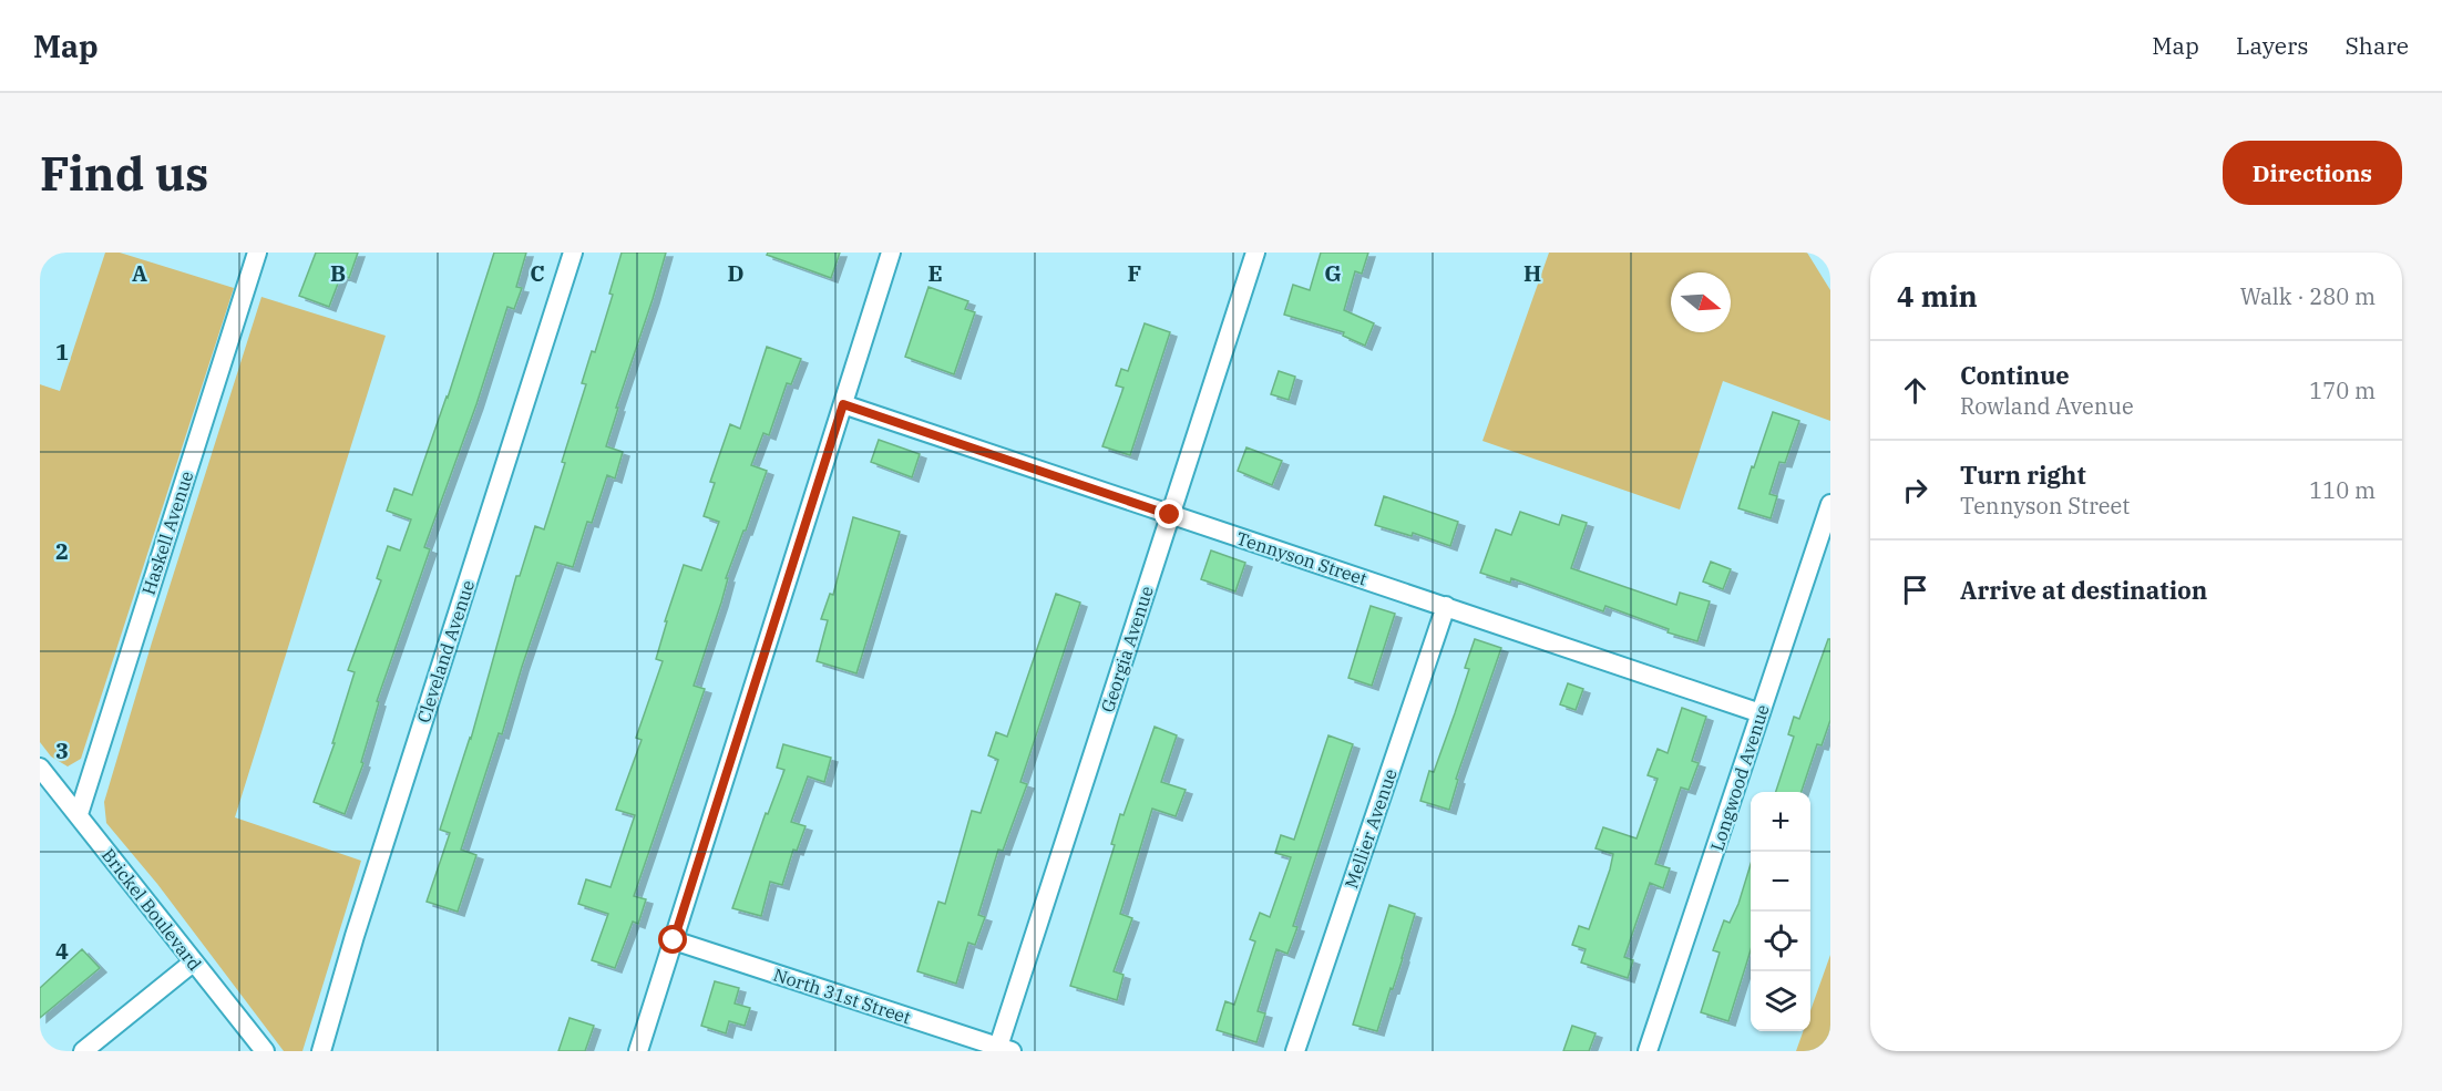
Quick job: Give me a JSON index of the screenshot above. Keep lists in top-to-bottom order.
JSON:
{
  "streets": {
    "street": [
      "Haskell Avenue",
      "Tennyson Street",
      "Georgia Avenue",
      "Cleveland Avenue",
      "Longwood Avenue",
      "Mellier Avenue",
      "Brickel Boulevard",
      "North 31st Street"
    ]
  },
  "crossings": [
    ["Haskell Avenue", "Brickel Boulevard"],
    ["Tennyson Street", "Georgia Avenue"],
    ["Tennyson Street", "Longwood Avenue"],
    ["Tennyson Street", "Mellier Avenue"],
    ["Georgia Avenue", "North 31st Street"]
  ],
  "north": "right",
  "page": {
    "header": "Map",
    "nav": ["Map", "Layers", "Share"],
    "buttons": "Directions",
    "title": "Find us",
    "heading": ["4 min", "Walk · 280 m"],
    "list": [
      ["Continue", "Rowland Avenue", "170 m"],
      ["Turn right", "Tennyson Street", "110 m"],
      "Arrive at destination"
    ],
    "map_buttons": ["+", "−"]
  },
  "grid": {
    "columns": [
      "A",
      "B",
      "C",
      "D",
      "E",
      "F",
      "G",
      "H"
    ],
    "rows": [
      "1",
      "2",
      "3",
      "4"
    ]
  }
}
